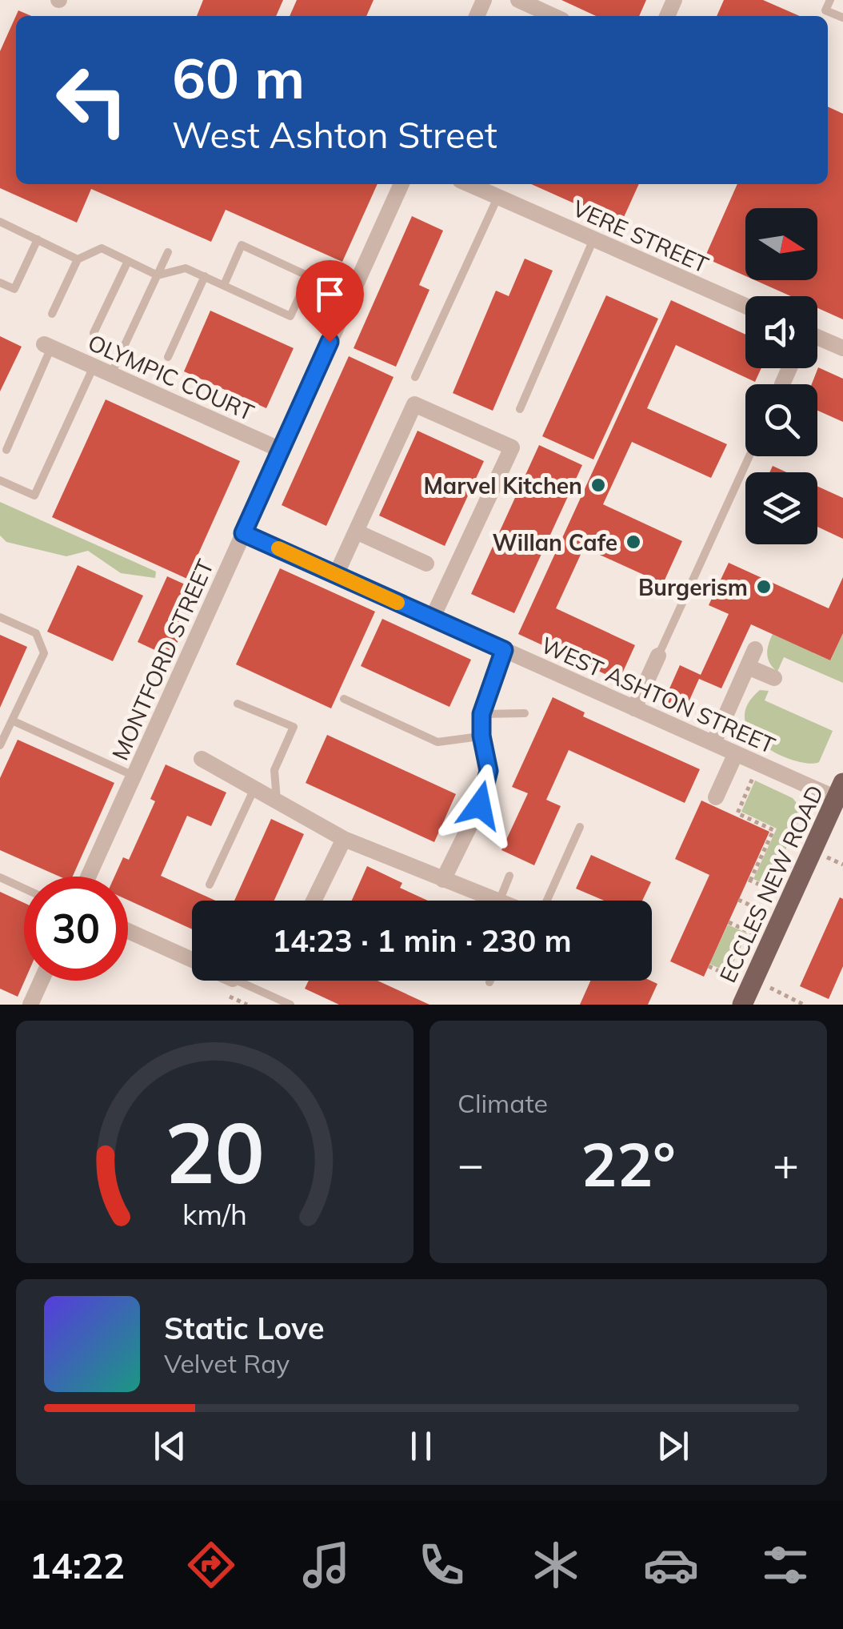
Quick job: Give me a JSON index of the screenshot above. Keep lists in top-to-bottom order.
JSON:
{
  "streets": {
    "main road": ["ECCLES NEW ROAD"],
    "street": [
      "VERE STREET",
      "OLYMPIC COURT",
      "MONTFORD STREET",
      "WEST ASHTON STREET"
    ]
  },
  "crossings": [
    ["OLYMPIC COURT", "MONTFORD STREET"],
    ["MONTFORD STREET", "WEST ASHTON STREET"],
    ["WEST ASHTON STREET", "ECCLES NEW ROAD"]
  ],
  "places": ["Marvel Kitchen", "Willan Cafe", "Burgerism"],
  "north": "right",
  "page": {
    "turn": ["60 m", "West Ashton Street"],
    "limit": "30",
    "trip": "14:23 · 1 min · 230 m",
    "tile": "Climate",
    "heat": ["−", "22°", "+"],
    "song": ["Static Love", "Velvet Ray"],
    "tabs": "14:22",
    "gauge": ["20", "km/h"]
  }
}
